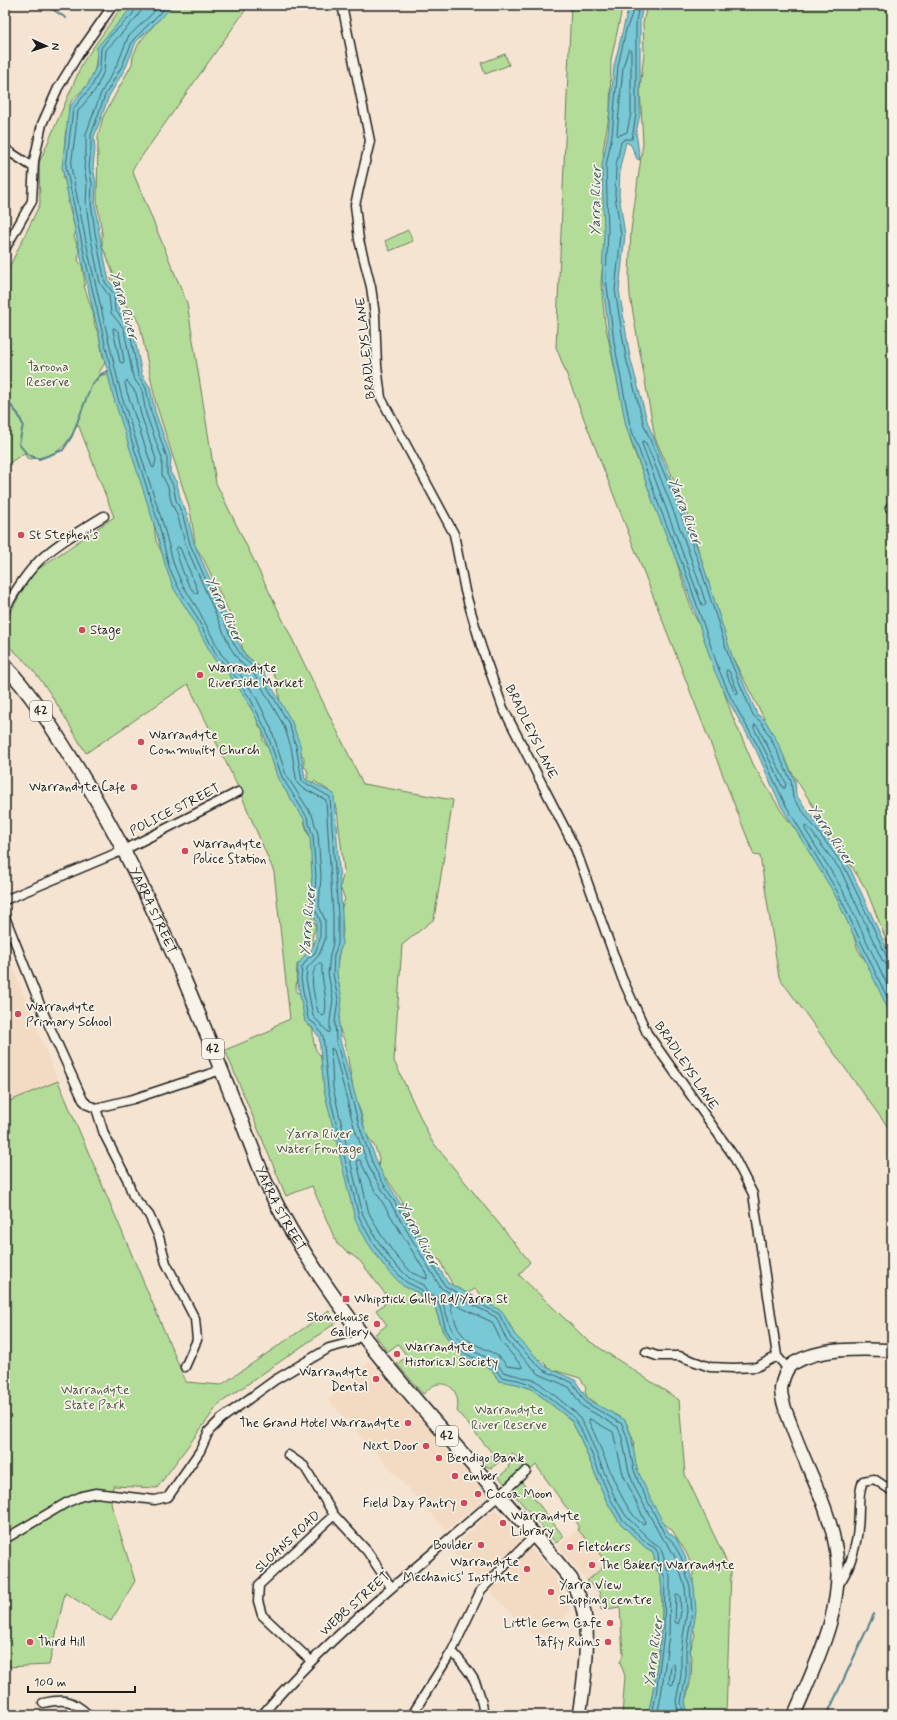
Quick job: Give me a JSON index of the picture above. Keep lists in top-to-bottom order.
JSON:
{
  "streets": {
    "main road": ["42", "YARRA STREET"],
    "street": [
      "BRADLEYS LANE",
      "POLICE STREET",
      "SLOANS ROAD",
      "WEBB STREET"
    ]
  },
  "crossings": [
    ["POLICE STREET", "YARRA STREET"],
    ["YARRA STREET", "WEBB STREET"],
    ["SLOANS ROAD", "WEBB STREET"]
  ],
  "water": ["Yarra River"],
  "parks": [
    "Taroona Reserve",
    "Yarra River Water Frontage",
    "Warrandyte State Park",
    "Warrandyte River Reserve"
  ],
  "places": {
    "other": [
      "St Stephen's",
      "Stage",
      "Warrandyte Riverside Market",
      "Warrandyte Community Church",
      "Warrandyte Cafe",
      "Warrandyte Police Station",
      "Warrandyte Primary School",
      "Stonehouse Gallery",
      "Warrandyte Historical Society",
      "Warrandyte Dental",
      "The Grand Hotel Warrandyte",
      "Next Door",
      "Bendigo Bank",
      "ember",
      "Cocoa Moon",
      "Field Day Pantry",
      "Warrandyte Library",
      "Boulder",
      "Fletchers",
      "The Bakery Warrandyte",
      "Warrandyte Mechanics' Institute",
      "Yarra View Shopping centre",
      "Little Gem Cafe",
      "Third Hill",
      "Taffy Ruins"
    ],
    "transit": ["Whipstick Gully Rd/Yarra St"]
  },
  "scale_bar": "100 m",
  "north": "right"
}
